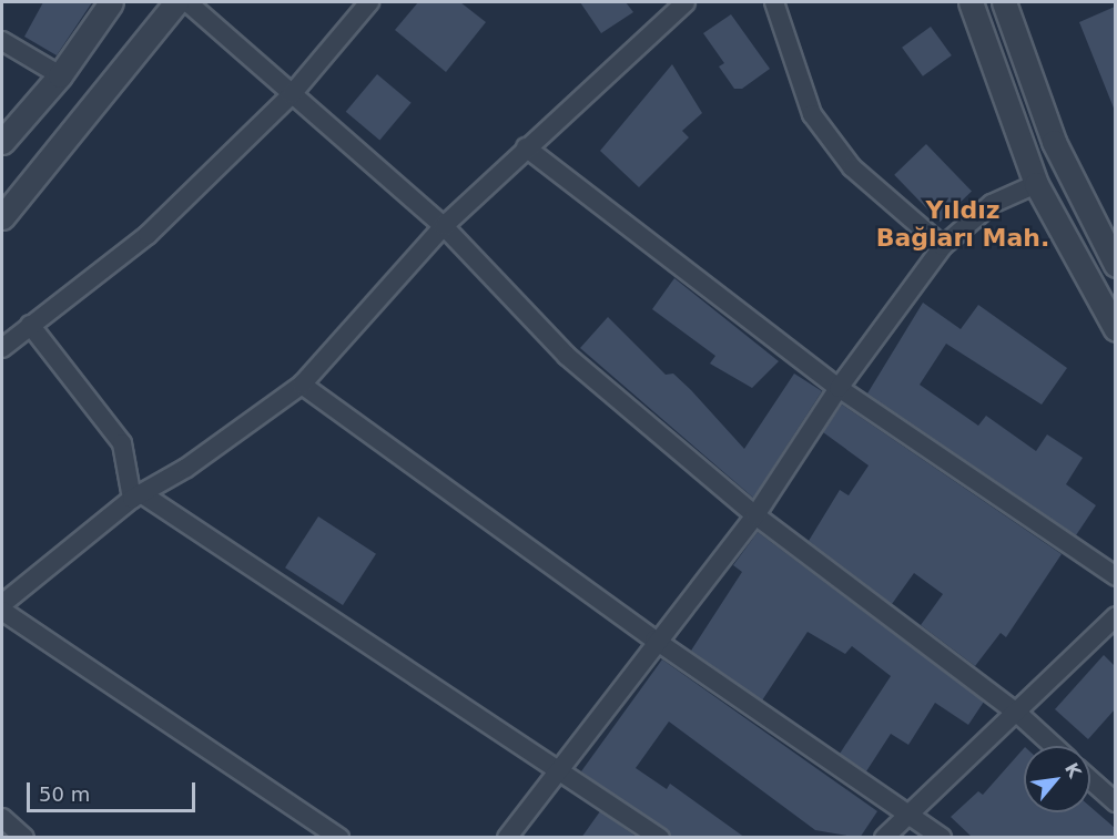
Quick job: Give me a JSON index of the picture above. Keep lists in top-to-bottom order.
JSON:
{
  "districts": ["Yıldız Bağları Mah."],
  "scale_bar": "50 m",
  "north": "top right"
}
